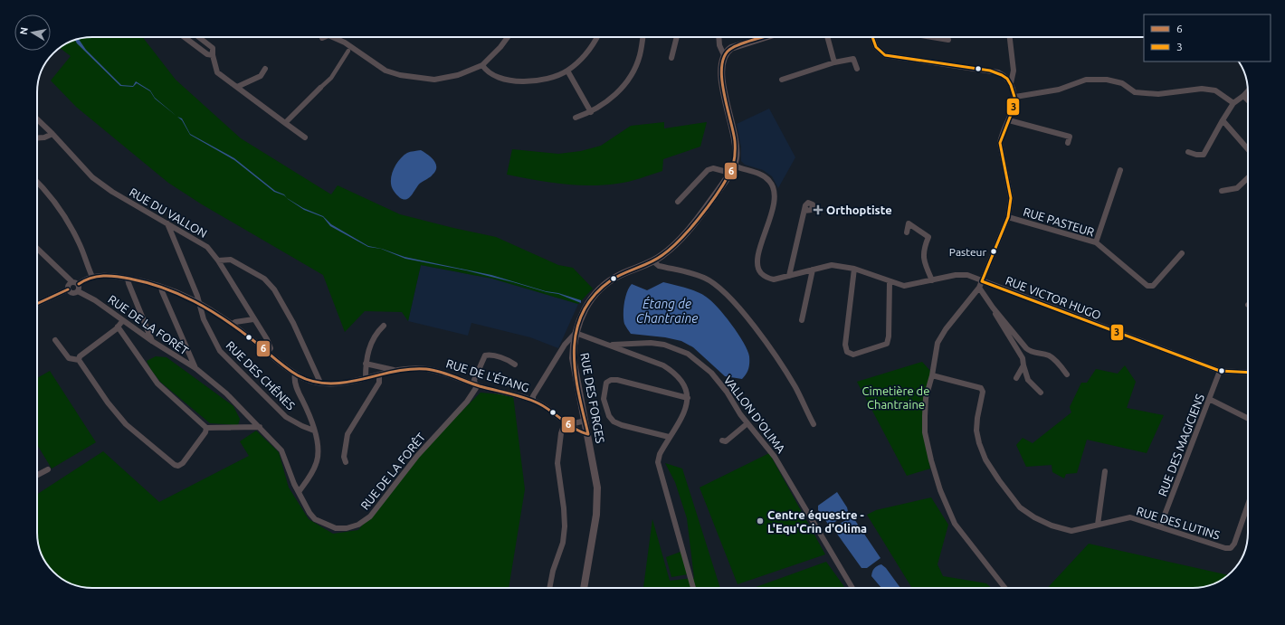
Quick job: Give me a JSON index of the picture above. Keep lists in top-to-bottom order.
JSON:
{
  "streets": {
    "main road": ["RUE DES FORGES"],
    "street": [
      "RUE DU VALLON",
      "RUE PASTEUR",
      "RUE VICTOR HUGO",
      "RUE DE LA FORÊT",
      "RUE DES CHÊNES",
      "RUE DE L'ÉTANG",
      "VALLON D'OLIMA",
      "RUE DES MAGICIENS",
      "RUE DES LUTINS"
    ]
  },
  "crossings": [
    ["RUE DU VALLON", "RUE DES CHÊNES"],
    ["RUE DU VALLON", "RUE DE L'ÉTANG"],
    ["RUE VICTOR HUGO", "RUE DES FORGES"],
    ["RUE VICTOR HUGO", "RUE DES MAGICIENS"],
    ["RUE DE LA FORÊT", "RUE DE L'ÉTANG"],
    ["RUE DES CHÊNES", "RUE DE L'ÉTANG"],
    ["RUE DE L'ÉTANG", "RUE DES FORGES"],
    ["RUE DES FORGES", "VALLON D'OLIMA"],
    ["RUE DES MAGICIENS", "RUE DES LUTINS"]
  ],
  "water": ["Étang de Chantraine"],
  "parks": ["Cimetière de Chantraine"],
  "places": {
    "health": ["Orthoptiste"],
    "other": ["Pasteur", "Centre équestre - L'Equ'Crin d'Olima"]
  },
  "lines": ["transit line 6", "transit line 3"],
  "legend": ["6", "3"],
  "north": "left"
}
